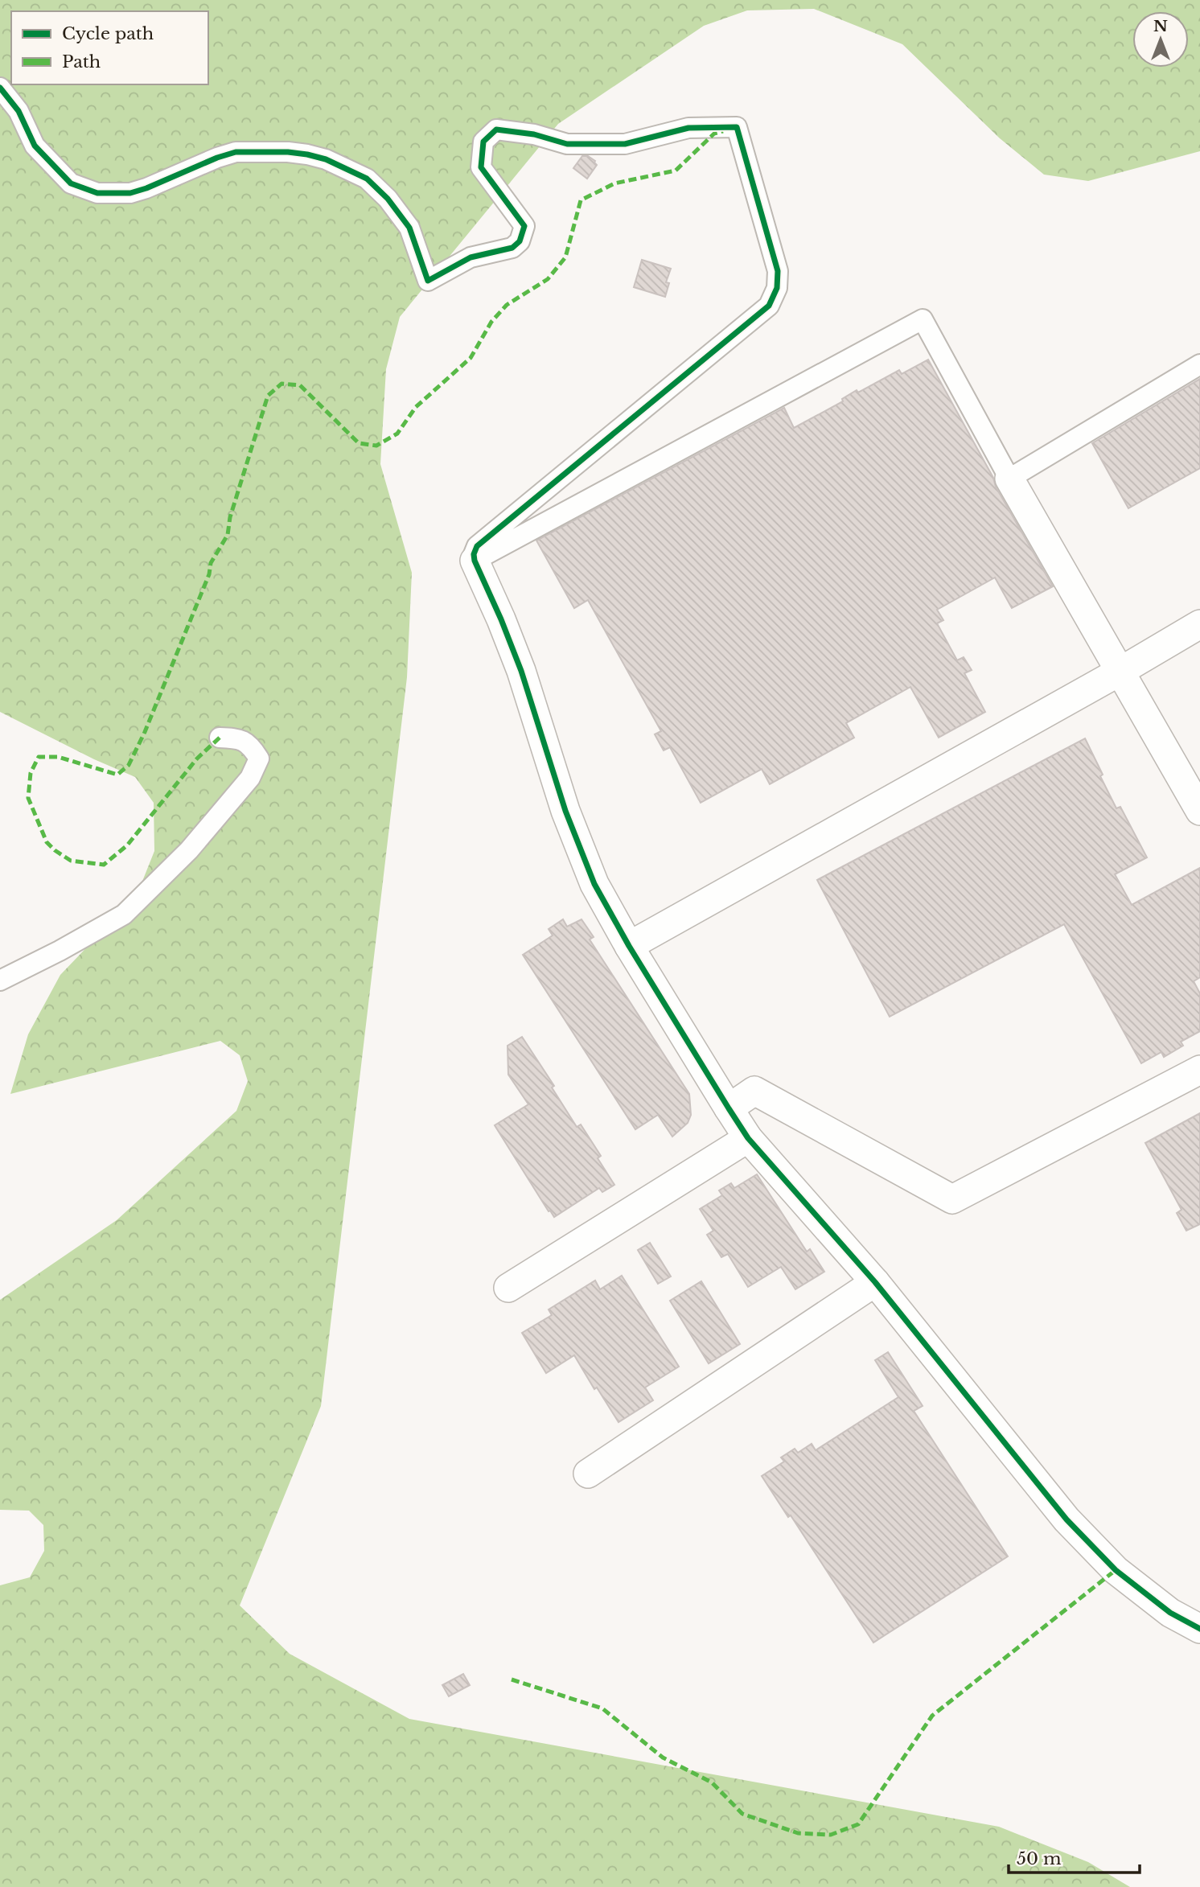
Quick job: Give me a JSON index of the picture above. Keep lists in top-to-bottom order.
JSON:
{
  "legend": ["Cycle path", "Path"],
  "scale_bar": "50 m",
  "north": "top"
}
